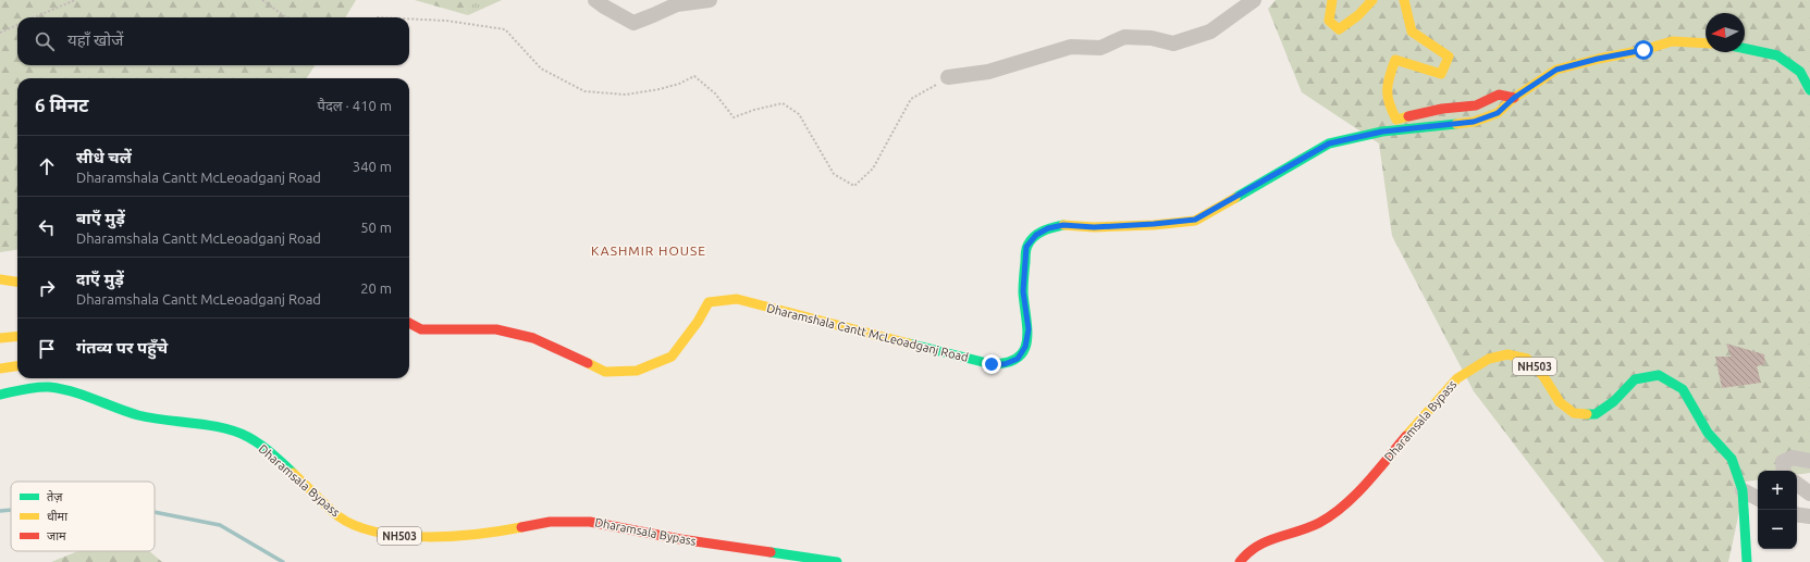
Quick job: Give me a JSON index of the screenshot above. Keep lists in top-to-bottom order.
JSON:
{
  "streets": {
    "main road": ["Dharamshala Cantt McLeoadganj Road", "NH503", "Dharamsala Bypass"]
  },
  "districts": ["KASHMIR HOUSE"],
  "legend": ["तेज़", "धीमा", "जाम"],
  "north": "left",
  "page": {
    "search": "यहाँ खोजें",
    "heading": ["6 मिनट", "पैदल · 410 m"],
    "list": [
      ["सीधे चलें", "Dharamshala Cantt McLeoadganj Road", "340 m"],
      ["बाएँ मुड़ें", "Dharamshala Cantt McLeoadganj Road", "50 m"],
      ["दाएँ मुड़ें", "Dharamshala Cantt McLeoadganj Road", "20 m"],
      "गंतव्य पर पहुँचे"
    ],
    "map_buttons": ["+", "−"]
  }
}
